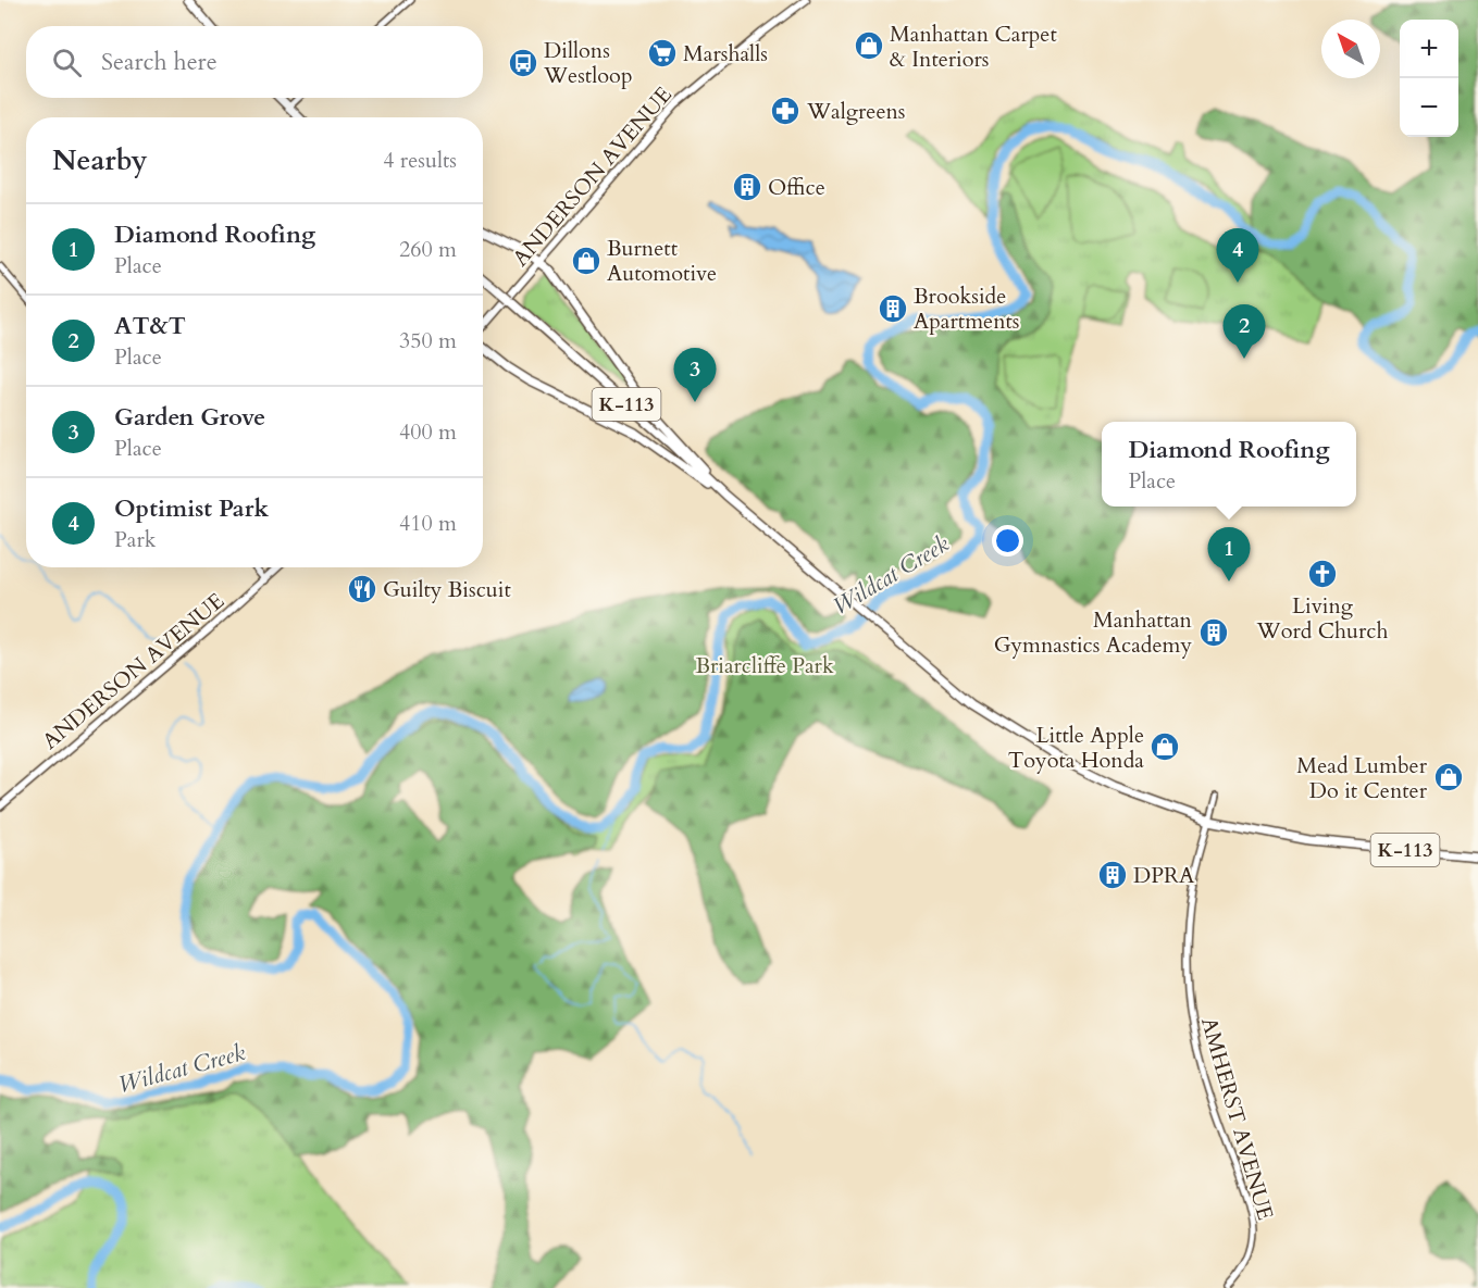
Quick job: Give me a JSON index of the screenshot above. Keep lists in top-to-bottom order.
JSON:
{
  "streets": {
    "main road": ["ANDERSON AVENUE", "K-113"],
    "street": ["AMHERST AVENUE"]
  },
  "crossings": [
    ["K-113", "AMHERST AVENUE"]
  ],
  "water": ["Wildcat Creek"],
  "parks": ["Briarcliffe Park"],
  "places": {
    "shop": [
      "Manhattan Carpet & Interiors",
      "Burnett Automotive",
      "Little Apple Toyota Honda",
      "Mead Lumber Do it Center"
    ],
    "supermarket": ["Marshalls"],
    "bus stop": ["Dillons Westloop"],
    "pharmacy": ["Walgreens"],
    "building": [
      "Office",
      "Brookside Apartments",
      "Manhattan Gymnastics Academy",
      "DPRA"
    ],
    "church": ["Living Word Church"],
    "restaurant": ["Guilty Biscuit"]
  },
  "north": "top left",
  "page": {
    "map_buttons": ["+", "−"],
    "search": "Search here",
    "heading": ["Nearby", "4 results"],
    "list": [
      {
        "mark": "1",
        "name": "Diamond Roofing",
        "note": "Place",
        "value": "260 m"
      },
      {
        "mark": "2",
        "name": "AT&T",
        "note": "Place",
        "value": "350 m"
      },
      {
        "mark": "3",
        "name": "Garden Grove",
        "note": "Place",
        "value": "400 m"
      },
      {
        "mark": "4",
        "name": "Optimist Park",
        "note": "Park",
        "value": "410 m"
      }
    ],
    "pins": [
      "4",
      "2",
      "3",
      "1"
    ],
    "popup": ["Diamond Roofing", "Place"]
  }
}
